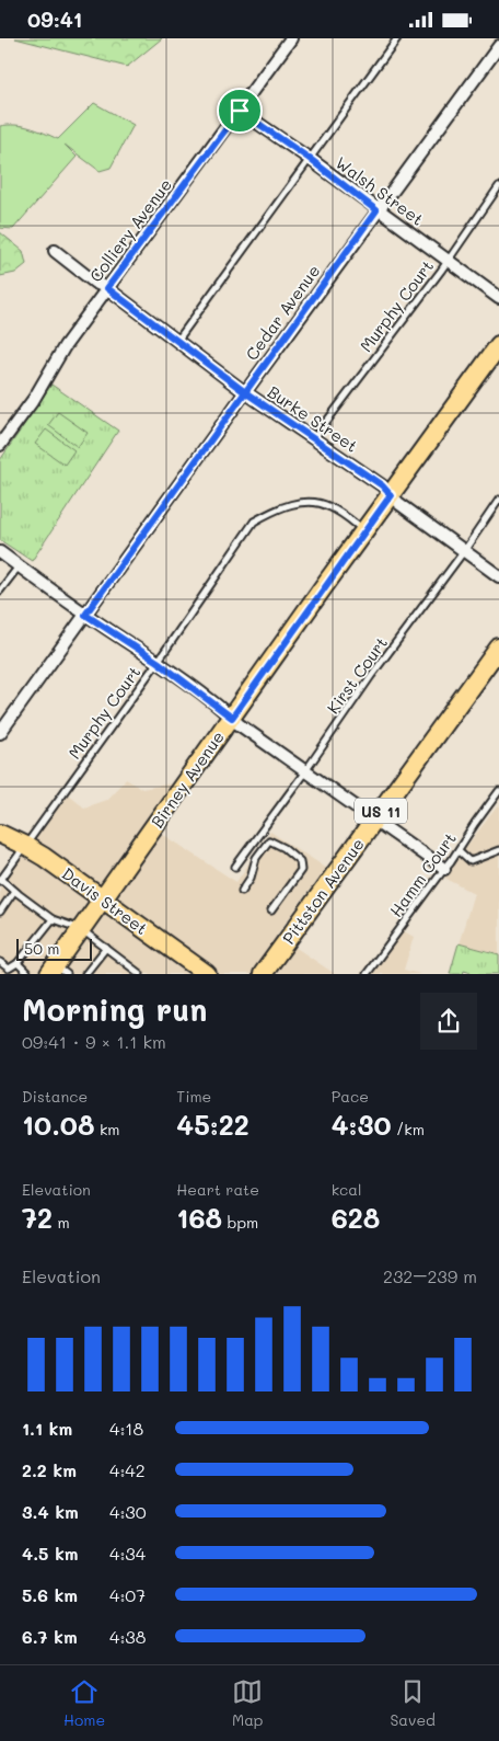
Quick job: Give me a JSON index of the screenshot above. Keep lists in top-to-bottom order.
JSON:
{
  "streets": {
    "main road": [
      "Birney Avenue",
      "US 11",
      "Pittston Avenue",
      "Davis Street"
    ],
    "street": [
      "Walsh Street",
      "Colliery Avenue",
      "Cedar Avenue",
      "Burke Street"
    ],
    "lane": ["Murphy Court", "Kirst Court", "Hamm Court"]
  },
  "crossings": [
    ["Walsh Street", "Colliery Avenue"],
    ["Walsh Street", "Murphy Court"],
    ["Walsh Street", "Cedar Avenue"],
    ["Colliery Avenue", "Burke Street"],
    ["Murphy Court", "Burke Street"],
    ["Murphy Court", "Birney Avenue"],
    ["Murphy Court", "Davis Street"],
    ["Cedar Avenue", "Burke Street"],
    ["Burke Street", "Kirst Court"],
    ["Burke Street", "Birney Avenue"],
    ["Birney Avenue", "Davis Street"]
  ],
  "scale_bar": "50 m",
  "page": {
    "status": "09:41",
    "scale": "50 m",
    "heading": ["Morning run", "09:41 · 9 × 1.1 km"],
    "stats": [
      ["Distance", "10.08 km"],
      ["Time", "45:22"],
      ["Pace", "4:30 /km"],
      ["Elevation", "72 m"],
      ["Heart rate", "168 bpm"],
      ["kcal", "628"]
    ],
    "chart": ["Elevation", "232–239 m"],
    "list": [
      {
        "name": "1.1 km",
        "note": "4:18"
      },
      {
        "name": "2.2 km",
        "note": "4:42"
      },
      {
        "name": "3.4 km",
        "note": "4:30"
      },
      {
        "name": "4.5 km",
        "note": "4:34"
      },
      {
        "name": "5.6 km",
        "note": "4:07"
      },
      {
        "name": "6.7 km",
        "note": "4:38"
      }
    ],
    "tabs": ["Home", "Map", "Saved"]
  }
}
